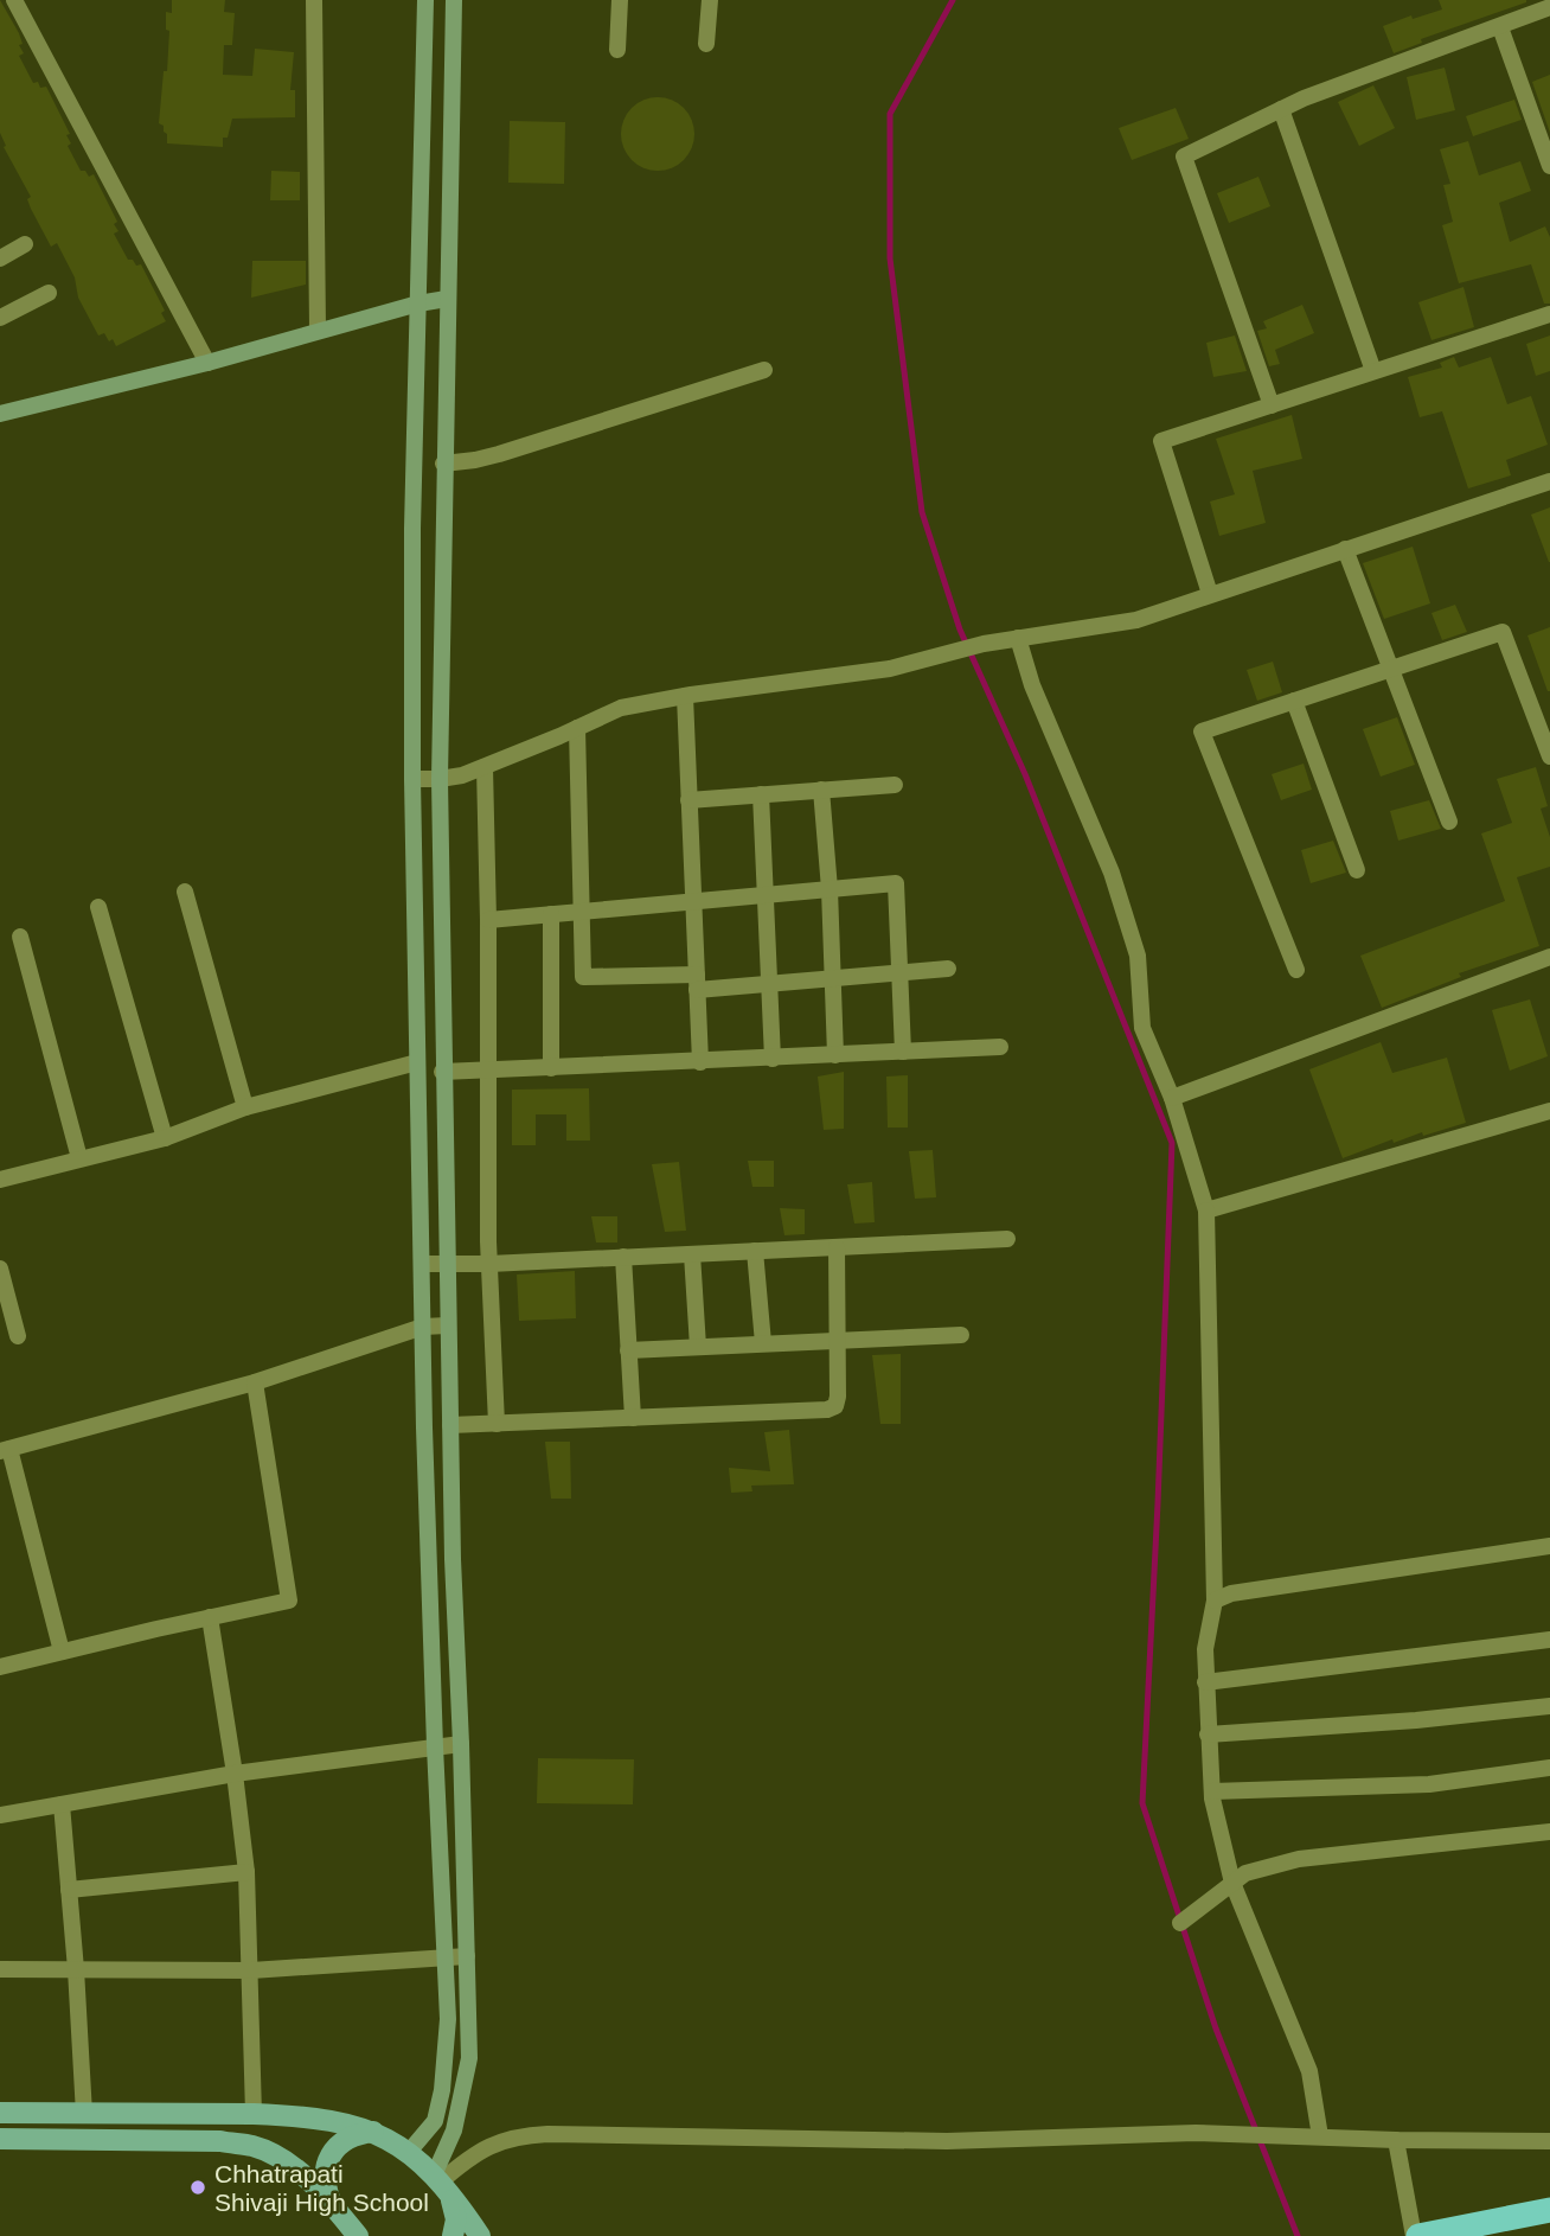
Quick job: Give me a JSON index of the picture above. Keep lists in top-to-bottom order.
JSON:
{
  "places": ["Chhatrapati Shivaji High School"]
}
